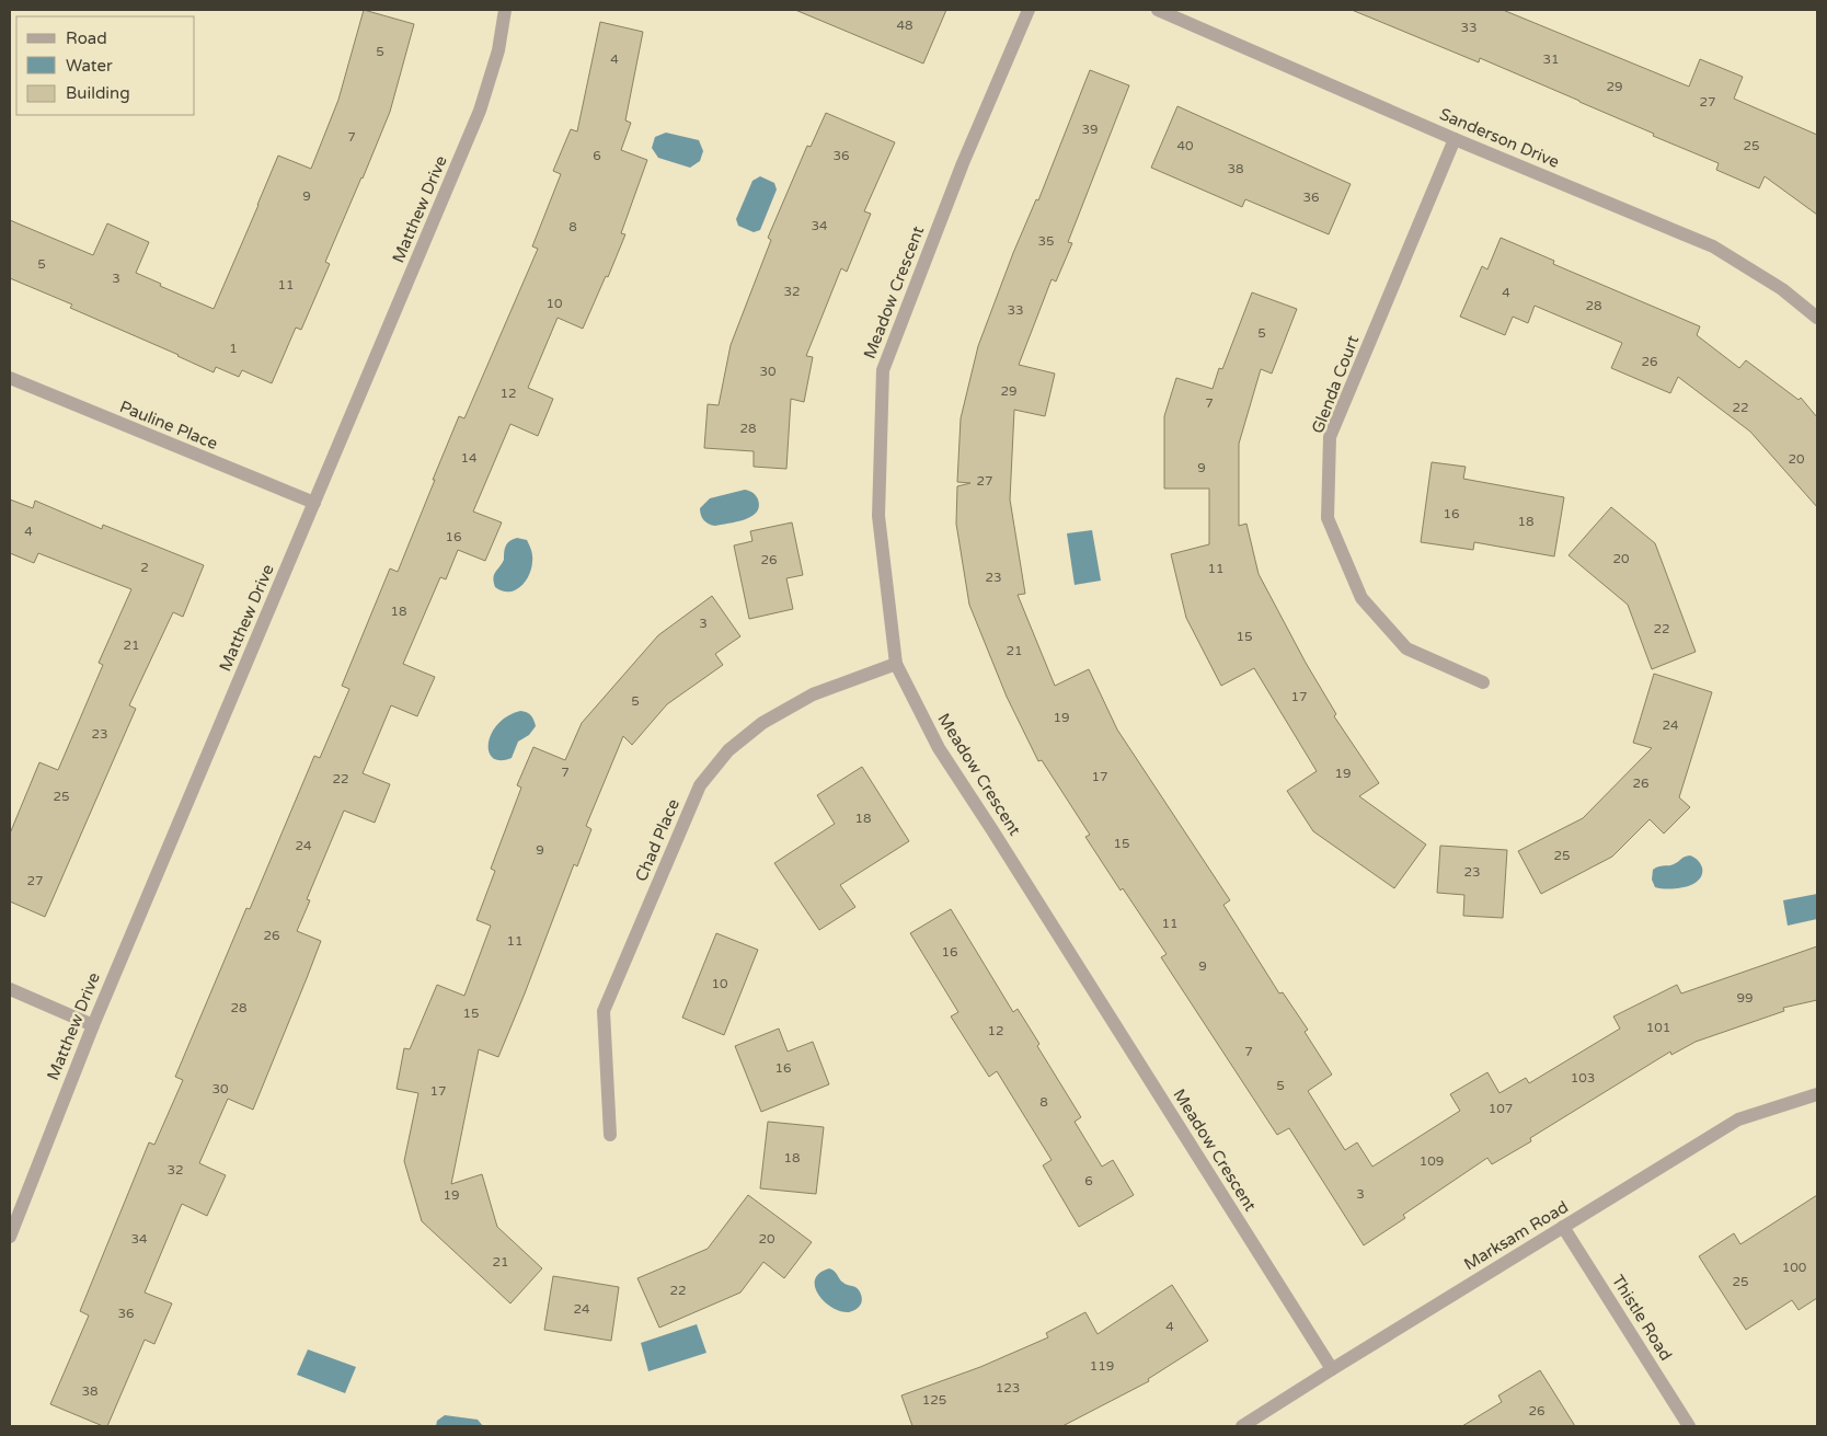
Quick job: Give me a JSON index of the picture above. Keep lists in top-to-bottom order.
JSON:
{
  "streets": {
    "street": [
      "Sanderson Drive",
      "Matthew Drive",
      "Meadow Crescent",
      "Glenda Court",
      "Pauline Place",
      "Chad Place",
      "Marksam Road",
      "Thistle Road"
    ]
  },
  "crossings": [
    ["Sanderson Drive", "Glenda Court"],
    ["Matthew Drive", "Pauline Place"],
    ["Meadow Crescent", "Chad Place"],
    ["Meadow Crescent", "Marksam Road"],
    ["Marksam Road", "Thistle Road"]
  ],
  "house_numbers": [
    "48",
    "33",
    "5",
    "4",
    "31",
    "29",
    "27",
    "39",
    "7",
    "40",
    "25",
    "6",
    "36",
    "38",
    "9",
    "36",
    "34",
    "8",
    "35",
    "5",
    "3",
    "11",
    "32",
    "4",
    "10",
    "28",
    "33",
    "5",
    "1",
    "26",
    "30",
    "29",
    "12",
    "7",
    "22",
    "28",
    "14",
    "20",
    "9",
    "27",
    "16",
    "18",
    "4",
    "16",
    "20",
    "26",
    "2",
    "11",
    "23",
    "18",
    "3",
    "22",
    "15",
    "21",
    "21",
    "17",
    "5",
    "19",
    "24",
    "23",
    "7",
    "19",
    "17",
    "22",
    "26",
    "25",
    "18",
    "15",
    "24",
    "9",
    "25",
    "23",
    "27",
    "11",
    "26",
    "11",
    "16",
    "9",
    "10",
    "99",
    "28",
    "15",
    "101",
    "12",
    "7",
    "16",
    "103",
    "5",
    "30",
    "17",
    "8",
    "107",
    "18",
    "109",
    "32",
    "6",
    "3",
    "19",
    "34",
    "20",
    "21",
    "100",
    "25",
    "22",
    "24",
    "36",
    "4",
    "119",
    "123",
    "38",
    "125",
    "26"
  ],
  "legend": ["Road", "Water", "Building"]
}
